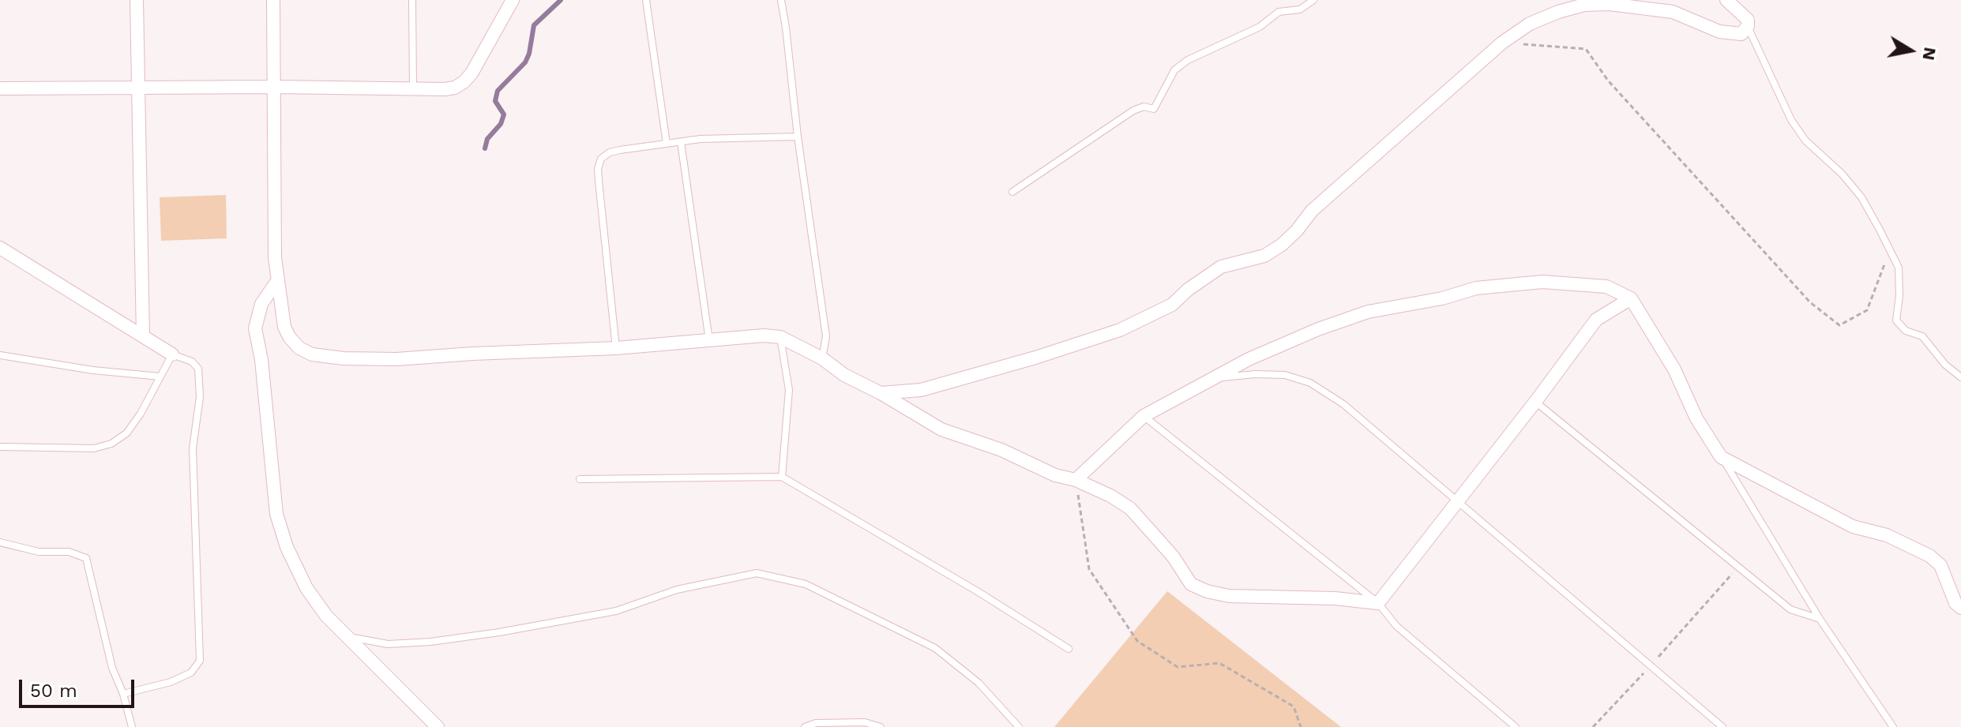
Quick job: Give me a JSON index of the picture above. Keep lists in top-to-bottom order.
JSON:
{
  "scale_bar": "50 m",
  "north": "right"
}
